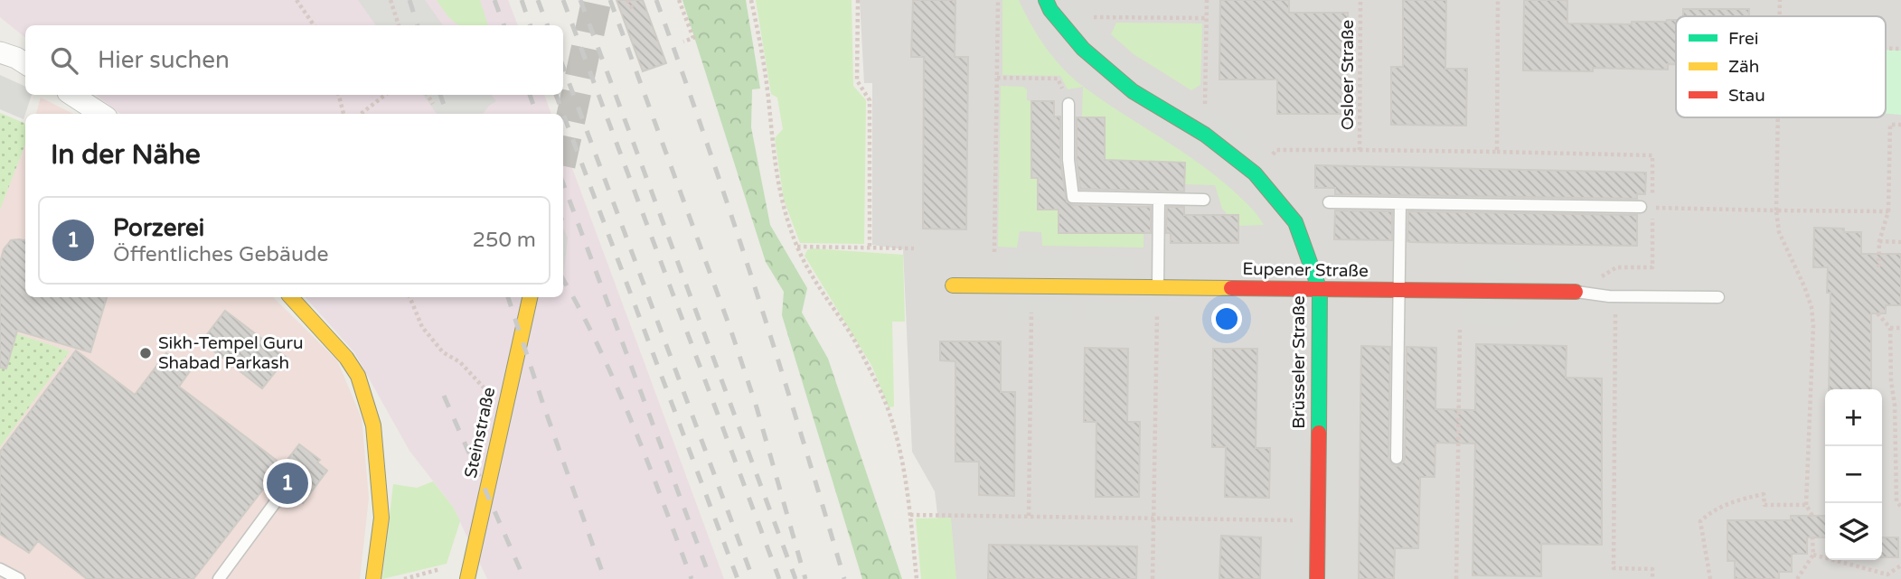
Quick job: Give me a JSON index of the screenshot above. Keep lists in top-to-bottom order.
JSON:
{
  "streets": {
    "street": ["Eupener Straße", "Brüsseler Straße", "Steinstraße"],
    "path": ["Osloer Straße"]
  },
  "crossings": [
    ["Osloer Straße", "Brüsseler Straße"],
    ["Eupener Straße", "Brüsseler Straße"]
  ],
  "places": ["Sikh-Tempel Guru Shabad Parkash"],
  "legend": ["Frei", "Zäh", "Stau"],
  "page": {
    "search": "Hier suchen",
    "heading": "In der Nähe",
    "list": [
      {
        "mark": "1",
        "name": "Porzerei",
        "note": "Öffentliches Gebäude",
        "value": "250 m"
      }
    ],
    "map_buttons": ["+", "−"],
    "pins": "1"
  }
}
